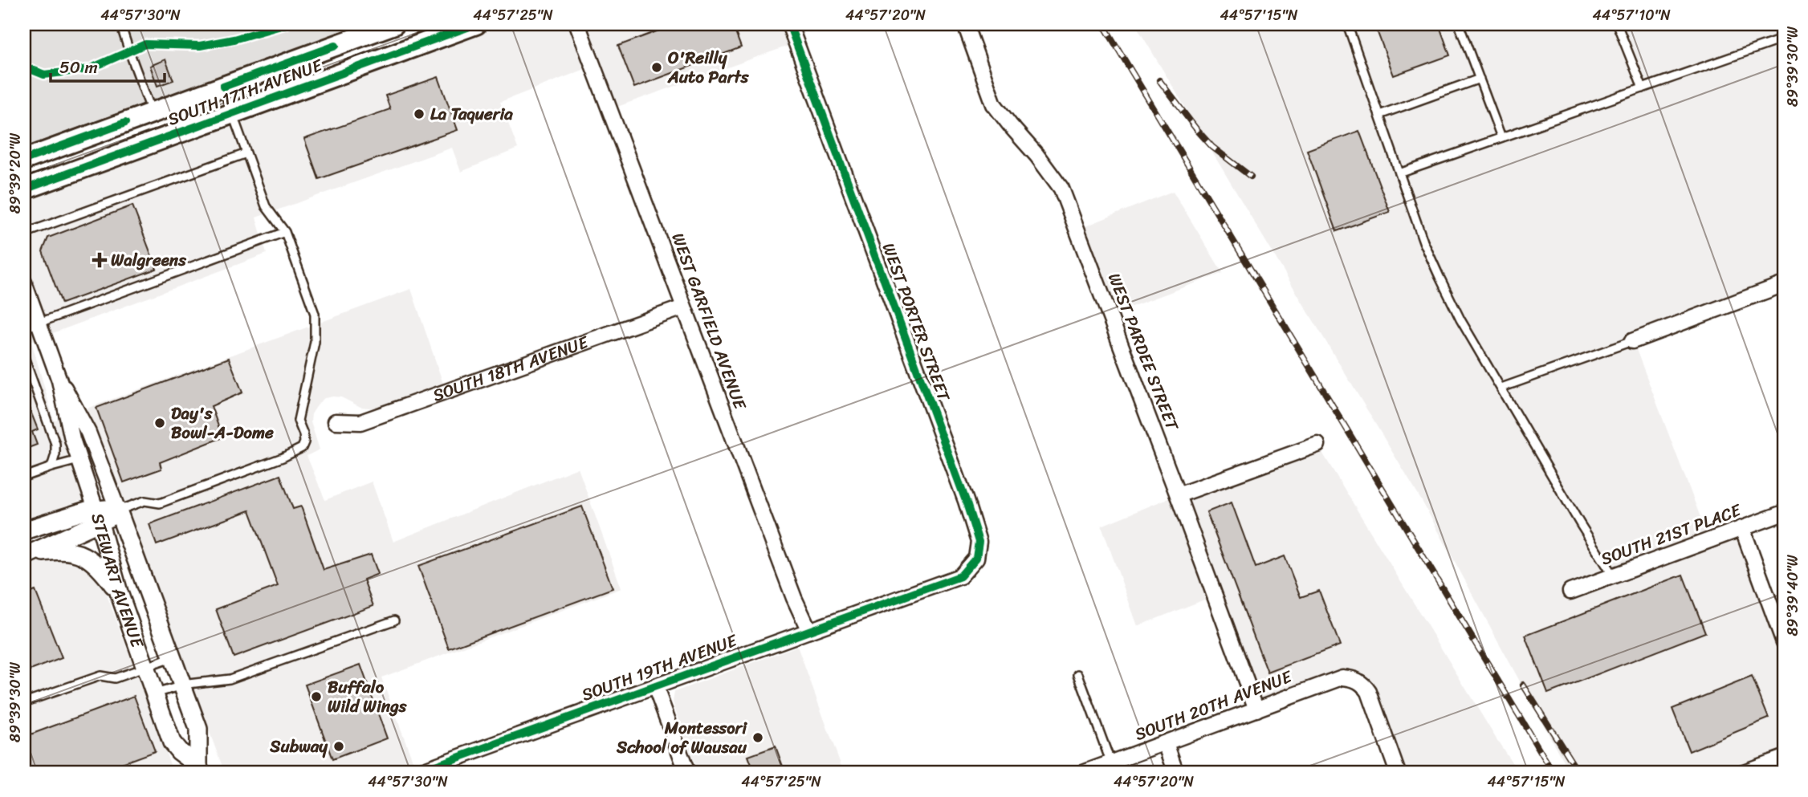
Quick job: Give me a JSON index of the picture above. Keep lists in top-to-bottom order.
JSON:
{
  "streets": {
    "main road": ["SOUTH 17TH AVENUE"],
    "street": [
      "WEST GARFIELD AVENUE",
      "WEST PORTER STREET",
      "WEST PARDEE STREET",
      "SOUTH 18TH AVENUE",
      "SOUTH 21ST PLACE",
      "STEWART AVENUE",
      "SOUTH 19TH AVENUE",
      "SOUTH 20TH AVENUE"
    ]
  },
  "crossings": [
    ["WEST GARFIELD AVENUE", "SOUTH 18TH AVENUE"],
    ["WEST GARFIELD AVENUE", "SOUTH 19TH AVENUE"],
    ["WEST PORTER STREET", "SOUTH 19TH AVENUE"],
    ["WEST PARDEE STREET", "SOUTH 20TH AVENUE"]
  ],
  "places": {
    "other": [
      "O'Reilly Auto Parts",
      "La Taqueria",
      "Day's Bowl-A-Dome",
      "Buffalo Wild Wings",
      "Montessori School of Wausau",
      "Subway"
    ],
    "health": ["Walgreens"]
  },
  "scale_bar": "50 m",
  "coordinates": [
    "44°57'30\"N",
    "44°57'25\"N",
    "44°57'20\"N",
    "44°57'15\"N",
    "44°57'10\"N",
    "89°39'30\"W",
    "89°39'20\"W",
    "89°39'40\"W"
  ]
}
